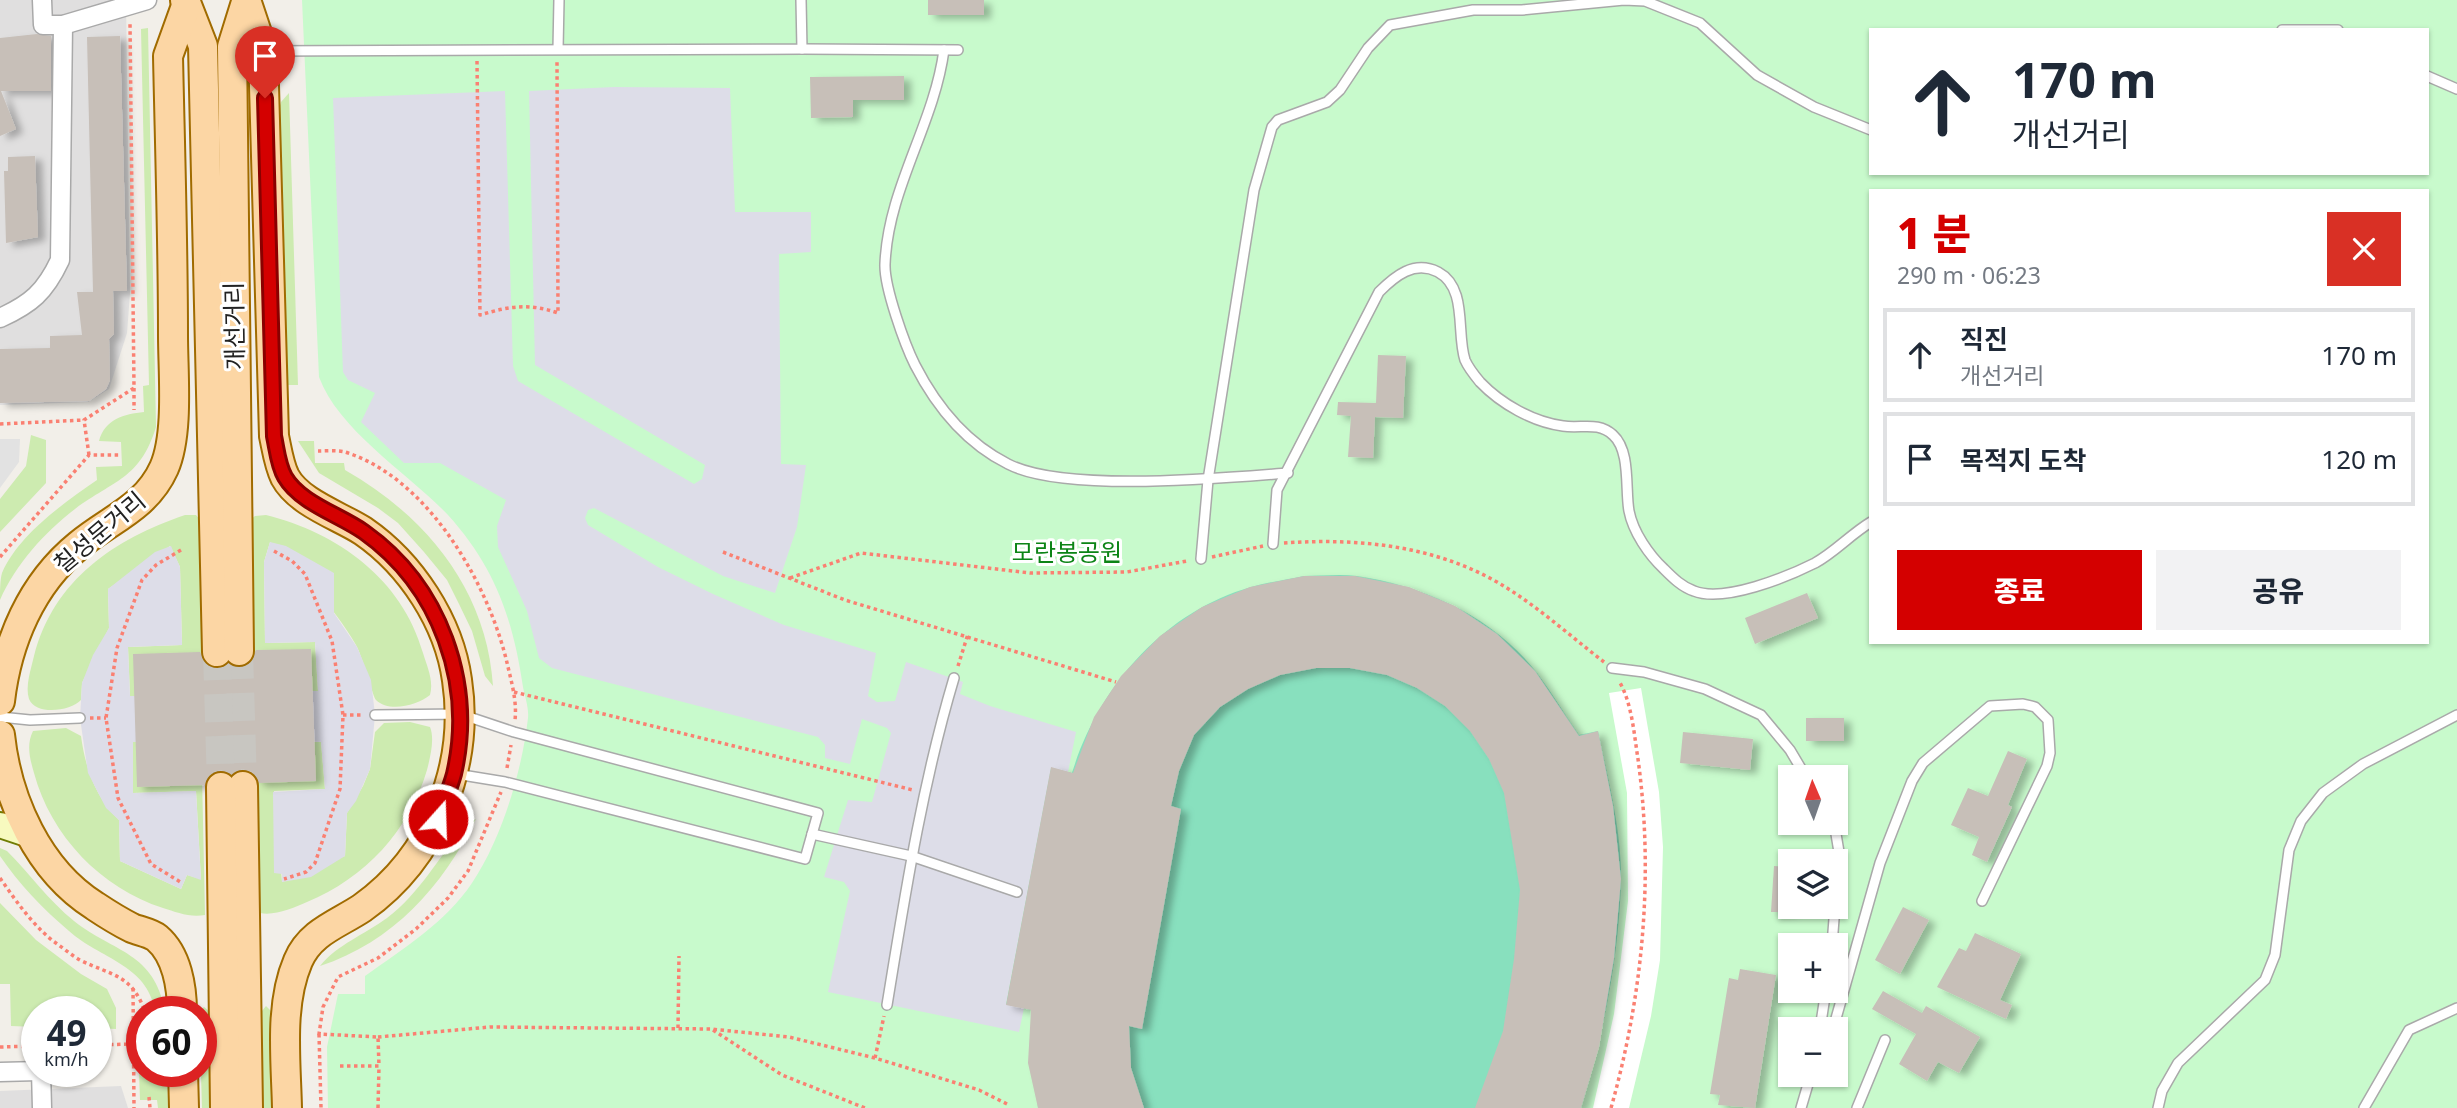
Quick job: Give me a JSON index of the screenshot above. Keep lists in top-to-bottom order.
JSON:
{
  "streets": {
    "main road": ["개선거리", "칠성문거리"]
  },
  "crossings": [
    ["개선거리", "칠성문거리"]
  ],
  "parks": ["모란봉공원"],
  "north": "top",
  "page": {
    "turn": ["170 m", "개선거리"],
    "heading": ["1 분", "290 m · 06:23"],
    "list": [
      {
        "name": "직진",
        "note": "개선거리",
        "value": "170 m"
      },
      {
        "name": "목적지 도착",
        "value": "120 m"
      }
    ],
    "buttons": ["종료", "공유"],
    "map_buttons": ["+", "−"],
    "speed": "49 km/h",
    "limit": "60"
  }
}
